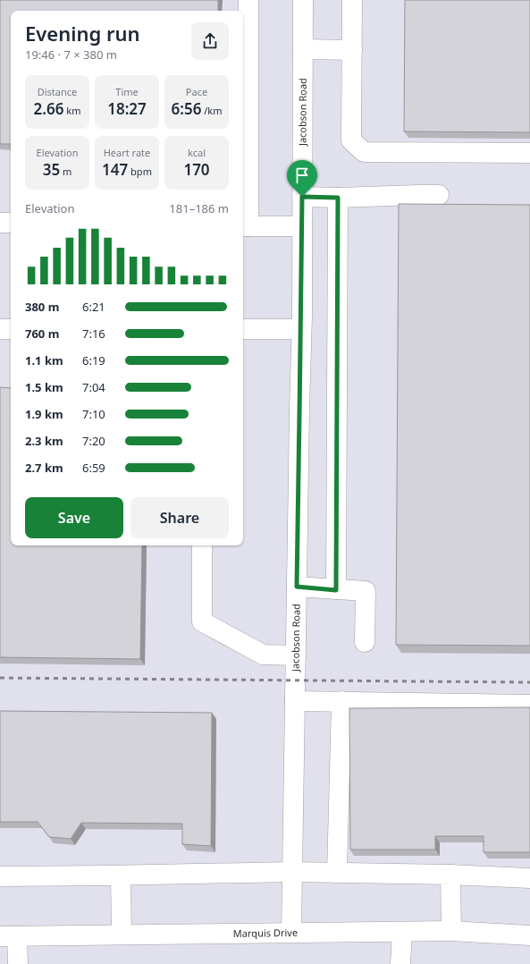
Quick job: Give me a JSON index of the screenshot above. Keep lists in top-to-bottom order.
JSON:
{
  "streets": {
    "street": ["Jacobson Road", "Marquis Drive"]
  },
  "crossings": [
    ["Jacobson Road", "Marquis Drive"]
  ],
  "page": {
    "heading": ["Evening run", "19:46 · 7 × 380 m"],
    "stats": [
      ["Distance", "2.66 km"],
      ["Time", "18:27"],
      ["Pace", "6:56 /km"],
      ["Elevation", "35 m"],
      ["Heart rate", "147 bpm"],
      ["kcal", "170"]
    ],
    "chart": ["Elevation", "181–186 m"],
    "list": [
      {
        "name": "380 m",
        "note": "6:21"
      },
      {
        "name": "760 m",
        "note": "7:16"
      },
      {
        "name": "1.1 km",
        "note": "6:19"
      },
      {
        "name": "1.5 km",
        "note": "7:04"
      },
      {
        "name": "1.9 km",
        "note": "7:10"
      },
      {
        "name": "2.3 km",
        "note": "7:20"
      },
      {
        "name": "2.7 km",
        "note": "6:59"
      }
    ],
    "buttons": ["Save", "Share"]
  }
}
